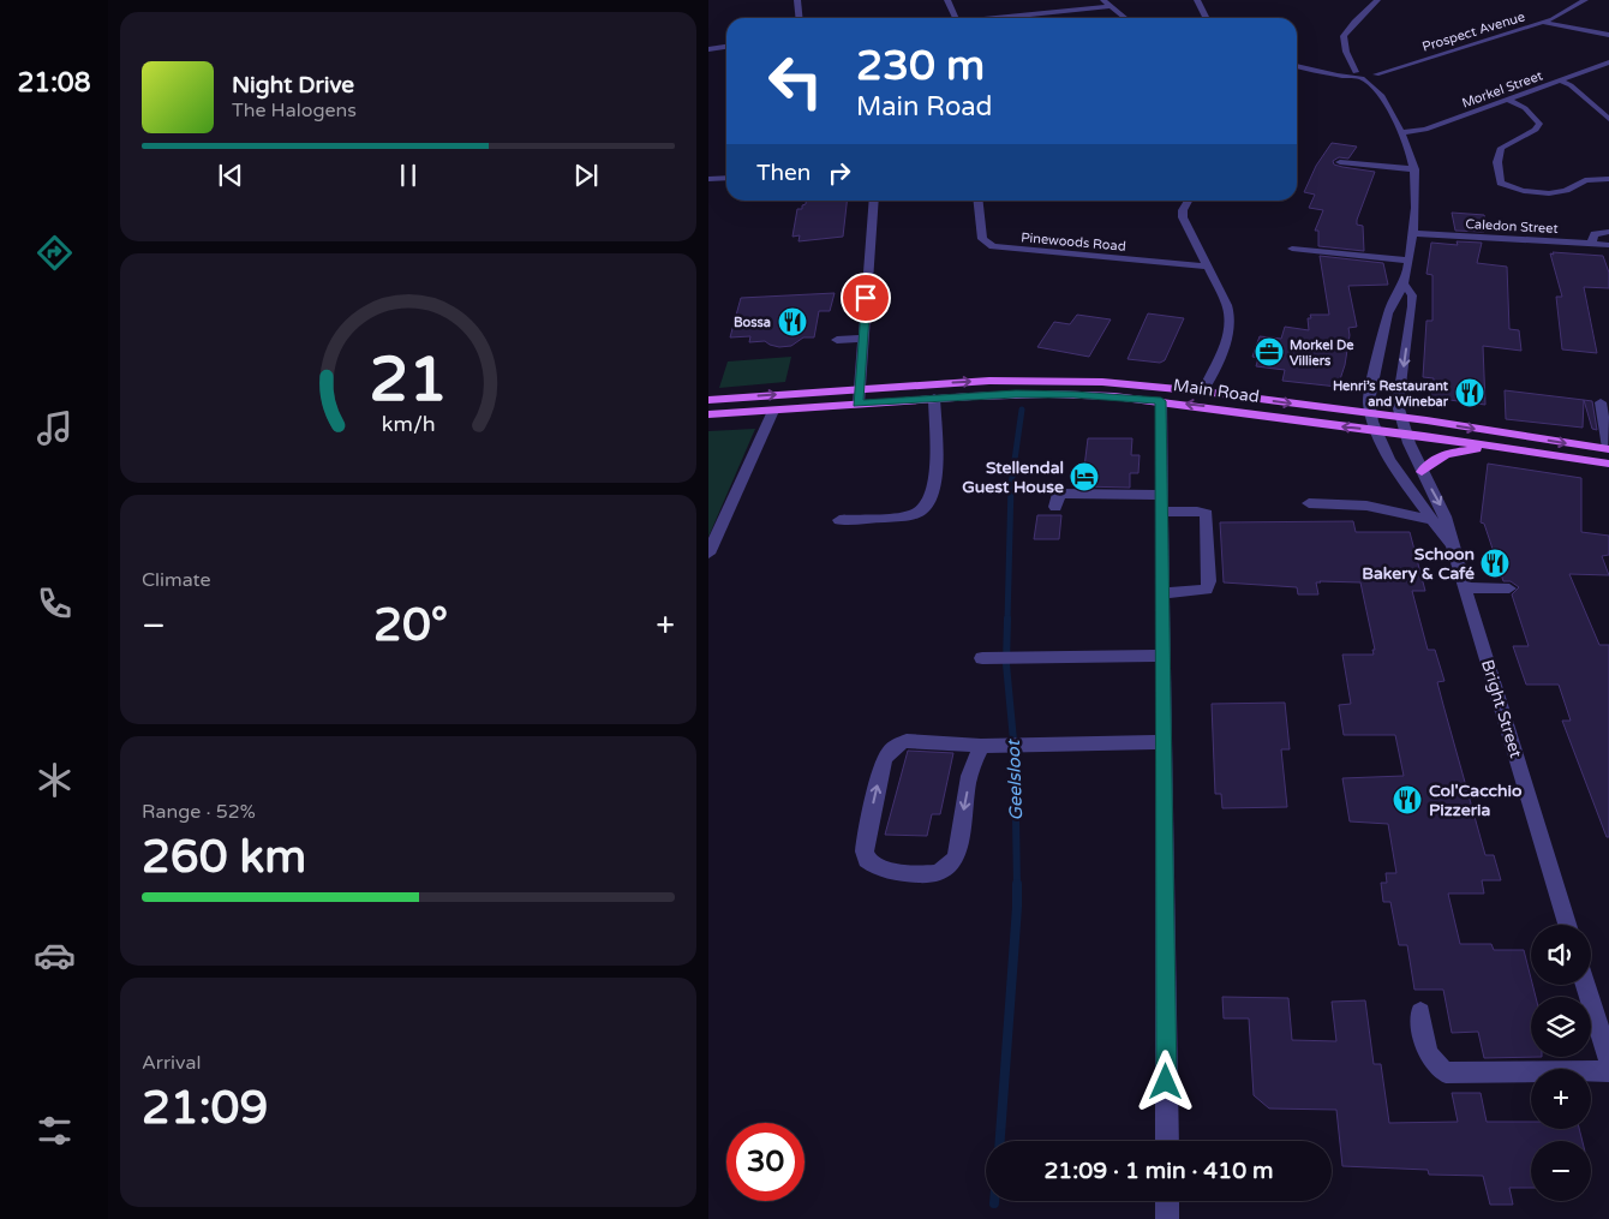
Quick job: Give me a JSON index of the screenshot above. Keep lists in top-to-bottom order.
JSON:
{
  "streets": {
    "main road": ["Main Road"],
    "street": [
      "Prospect Avenue",
      "Morkel Street",
      "Caledon Street",
      "Pinewoods Road",
      "Bright Street"
    ]
  },
  "crossings": [
    ["Main Road", "Bright Street"]
  ],
  "water": ["Geelsloot"],
  "places": {
    "restaurant": [
      "Bossa",
      "Henri’s Restaurant and Winebar",
      "Schoon Bakery & Café",
      "Col'Cacchio Pizzeria"
    ],
    "office": ["Morkel De Villiers"],
    "hotel": ["Stellendal Guest House"]
  },
  "page": {
    "tabs": "21:08",
    "turn": ["230 m", "Main Road"],
    "song": ["Night Drive", "The Halogens"],
    "then": "Then",
    "tile": [
      "Climate",
      ["Range · 52%", "260 km"],
      ["Arrival", "21:09"]
    ],
    "heat": ["−", "20°", "+"],
    "map_buttons": ["+", "−"],
    "limit": "30",
    "trip": "21:09 · 1 min · 410 m",
    "gauge": ["21", "km/h"]
  }
}
